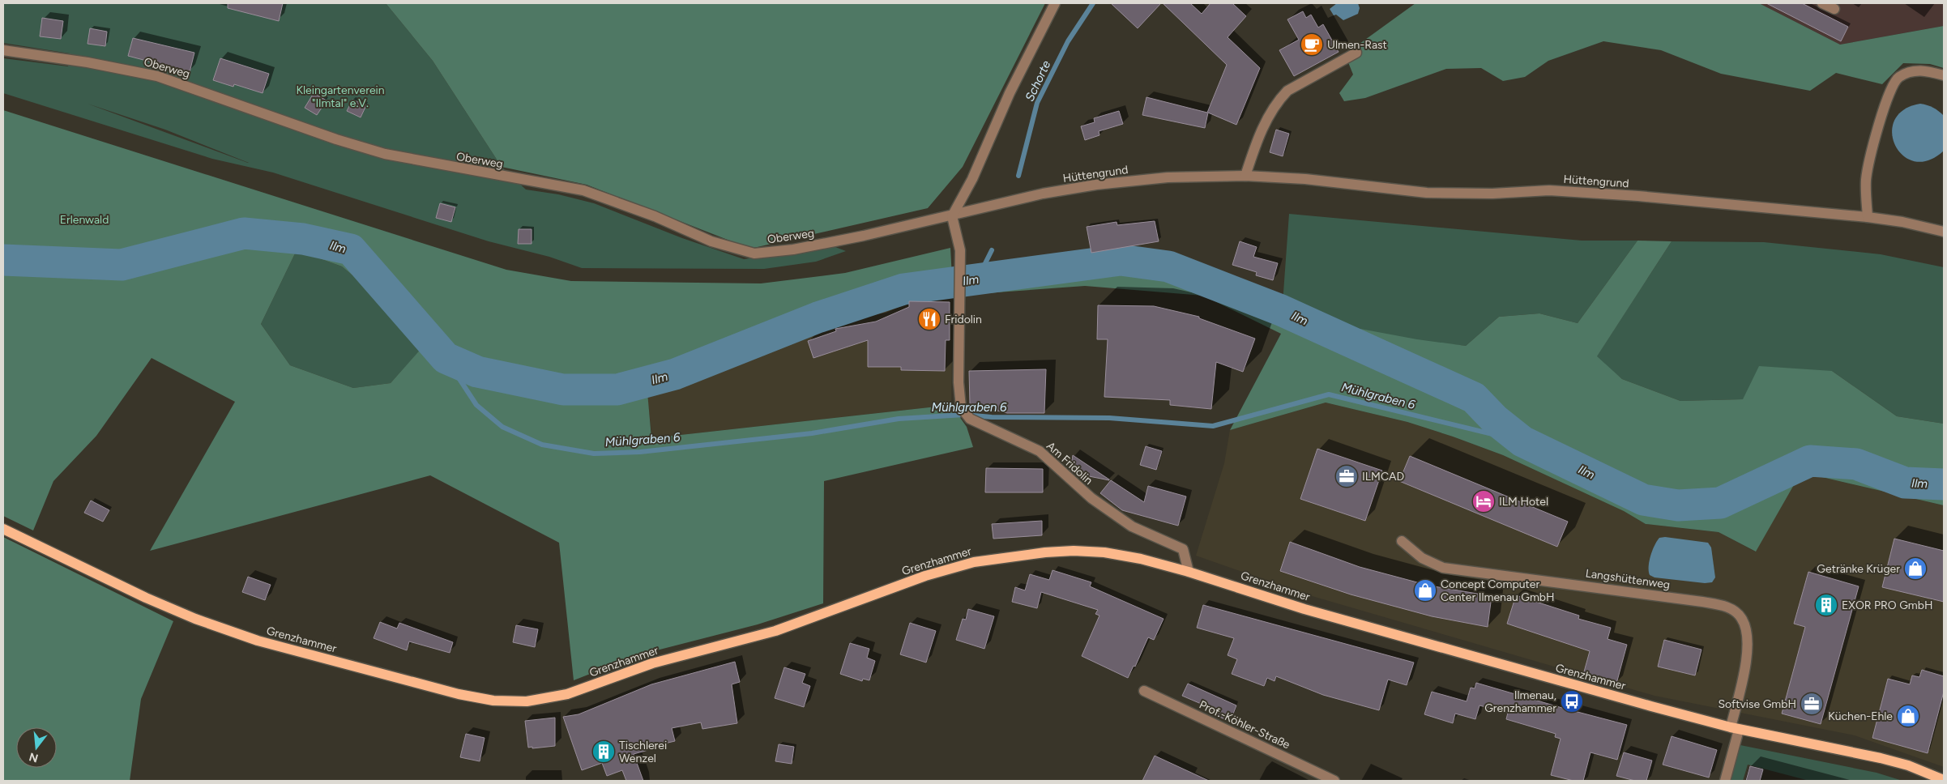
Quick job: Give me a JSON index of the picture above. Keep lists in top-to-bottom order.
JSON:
{
  "streets": {
    "main road": ["Grenzhammer"],
    "street": [
      "Oberweg",
      "Hüttengrund",
      "Am Fridolin",
      "Langshüttenweg",
      "Prof.-Köhler-Straße"
    ]
  },
  "crossings": [
    ["Oberweg", "Hüttengrund"],
    ["Oberweg", "Am Fridolin"],
    ["Hüttengrund", "Am Fridolin"],
    ["Am Fridolin", "Grenzhammer"],
    ["Grenzhammer", "Langshüttenweg"]
  ],
  "water": ["Schorte", "Ilm", "Mühlgraben 6"],
  "parks": ["Kleingartenverein \"Ilmtal\" e.V.", "Erlenwald"],
  "places": {
    "cafe": ["Ulmen-Rast"],
    "restaurant": ["Fridolin"],
    "office": ["ILMCAD", "Softvise GmbH"],
    "hotel": ["ILM Hotel"],
    "shop": ["Getränke Krüger", "Concept Computer Center Ilmenau GmbH", "Küchen-Ehle"],
    "building": ["EXOR PRO GmbH", "Tischlerei Wenzel"],
    "bus stop": ["Ilmenau, Grenzhammer"]
  },
  "north": "bottom"
}
